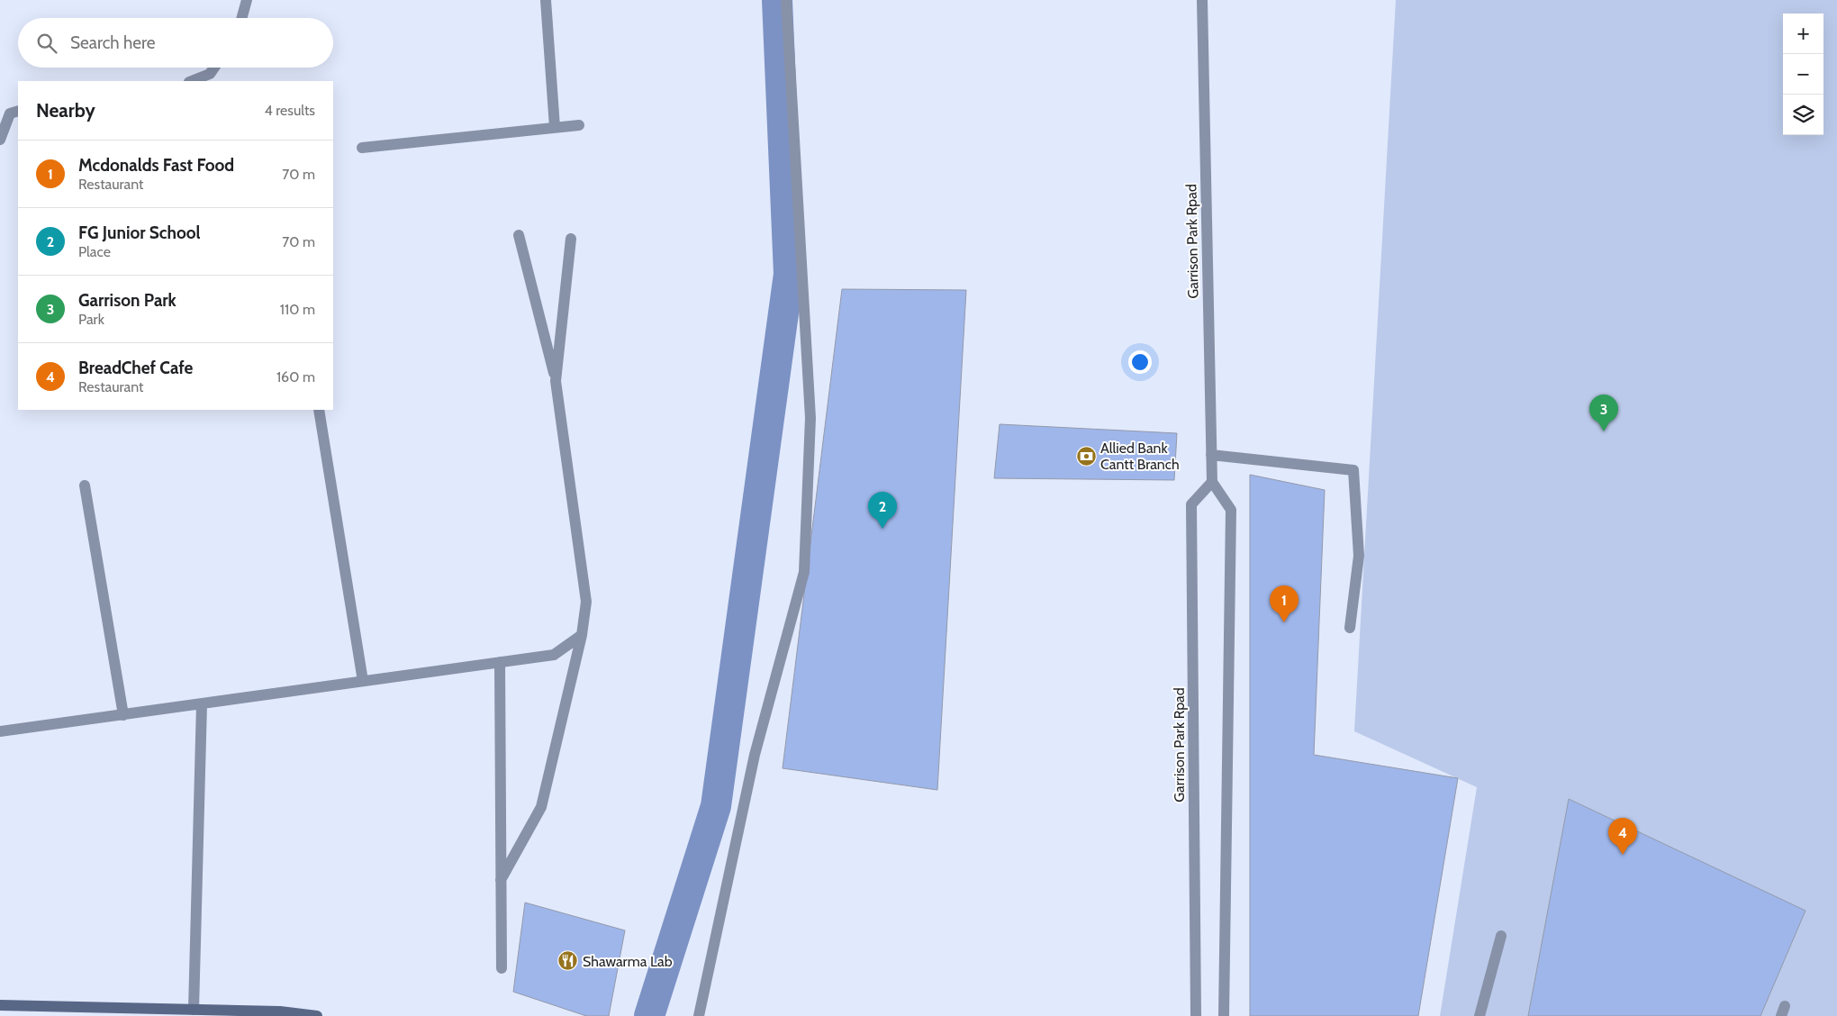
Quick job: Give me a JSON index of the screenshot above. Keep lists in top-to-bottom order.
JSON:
{
  "streets": {
    "street": ["Garrison Park Rpad"]
  },
  "places": {
    "bank": ["Allied Bank Cantt Branch"],
    "restaurant": ["Shawarma Lab"]
  },
  "page": {
    "map_buttons": ["+", "−"],
    "search": "Search here",
    "heading": ["Nearby", "4 results"],
    "list": [
      {
        "mark": "1",
        "name": "Mcdonalds Fast Food",
        "note": "Restaurant",
        "value": "70 m"
      },
      {
        "mark": "2",
        "name": "FG Junior School",
        "note": "Place",
        "value": "70 m"
      },
      {
        "mark": "3",
        "name": "Garrison Park",
        "note": "Park",
        "value": "110 m"
      },
      {
        "mark": "4",
        "name": "BreadChef Cafe",
        "note": "Restaurant",
        "value": "160 m"
      }
    ],
    "pins": [
      "3",
      "2",
      "1",
      "4"
    ]
  }
}
